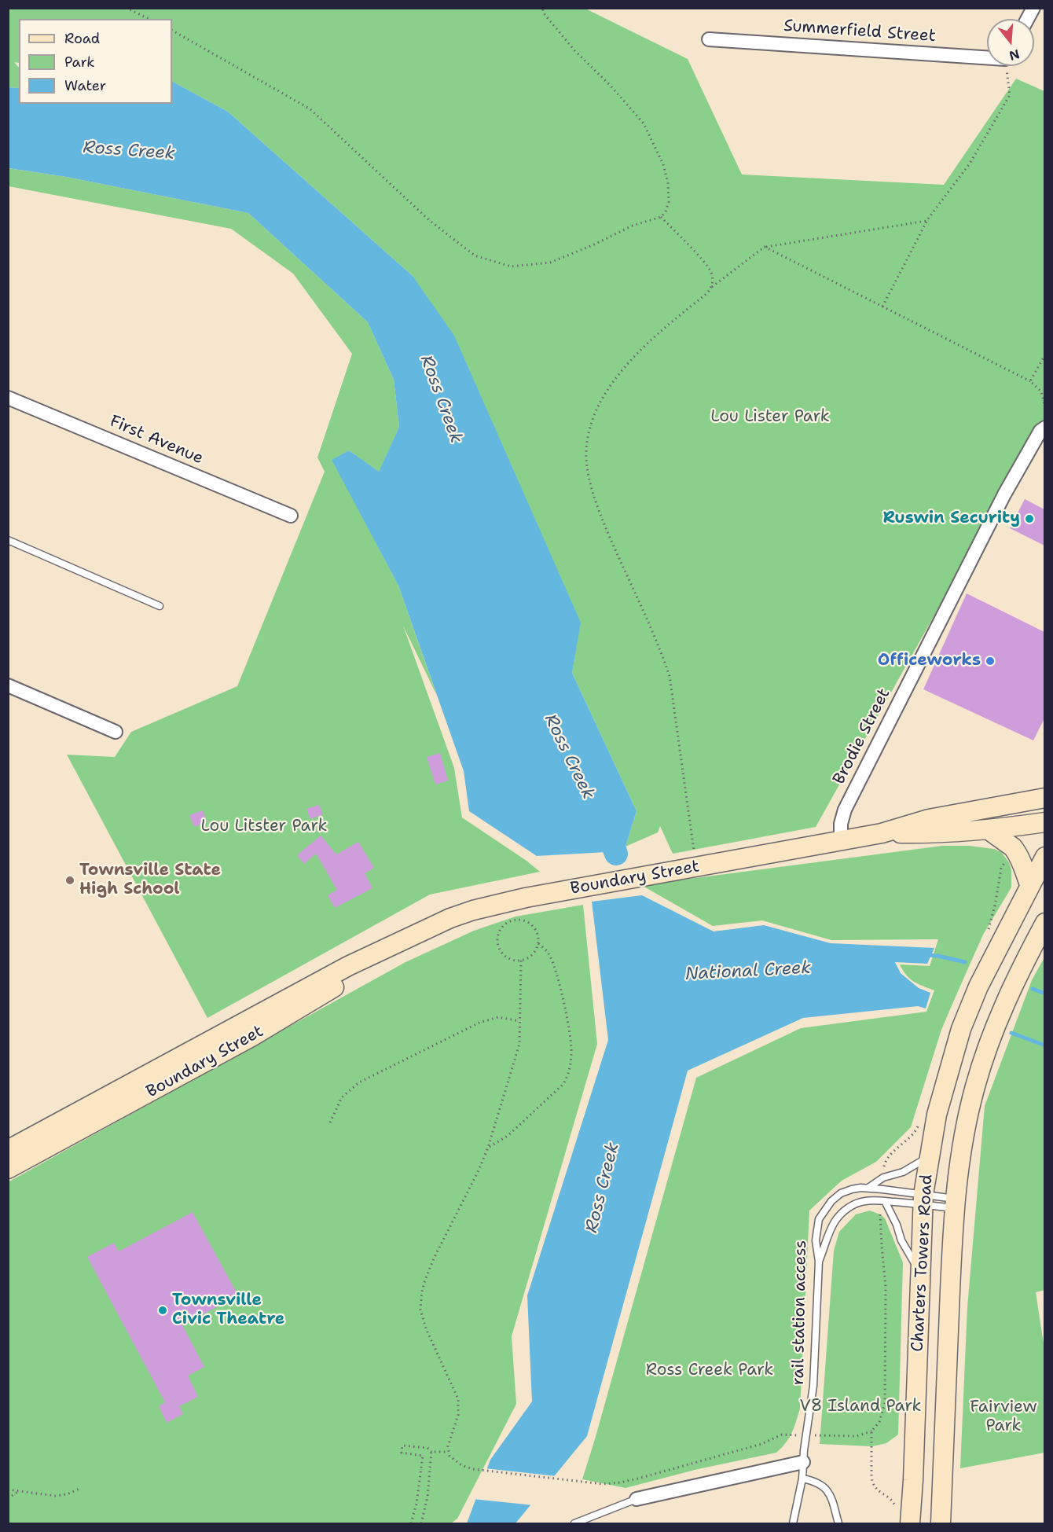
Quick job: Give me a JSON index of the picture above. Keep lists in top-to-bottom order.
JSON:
{
  "streets": {
    "main road": ["Boundary Street", "Charters Towers Road"],
    "street": ["Summerfield Street", "First Avenue", "Brodie Street"],
    "lane": ["rail station access"]
  },
  "crossings": [
    ["Brodie Street", "Boundary Street"],
    ["Charters Towers Road", "rail station access"]
  ],
  "water": ["Ross Creek", "National Creek"],
  "parks": [
    "Lou Lister Park",
    "Lou Litster Park",
    "Ross Creek Park",
    "V8 Island Park",
    "Fairview Park"
  ],
  "places": [
    "Ruswin Security",
    "Officeworks",
    "Townsville State High School",
    "Townsville Civic Theatre"
  ],
  "legend": ["Road", "Park", "Water"],
  "north": "bottom"
}
